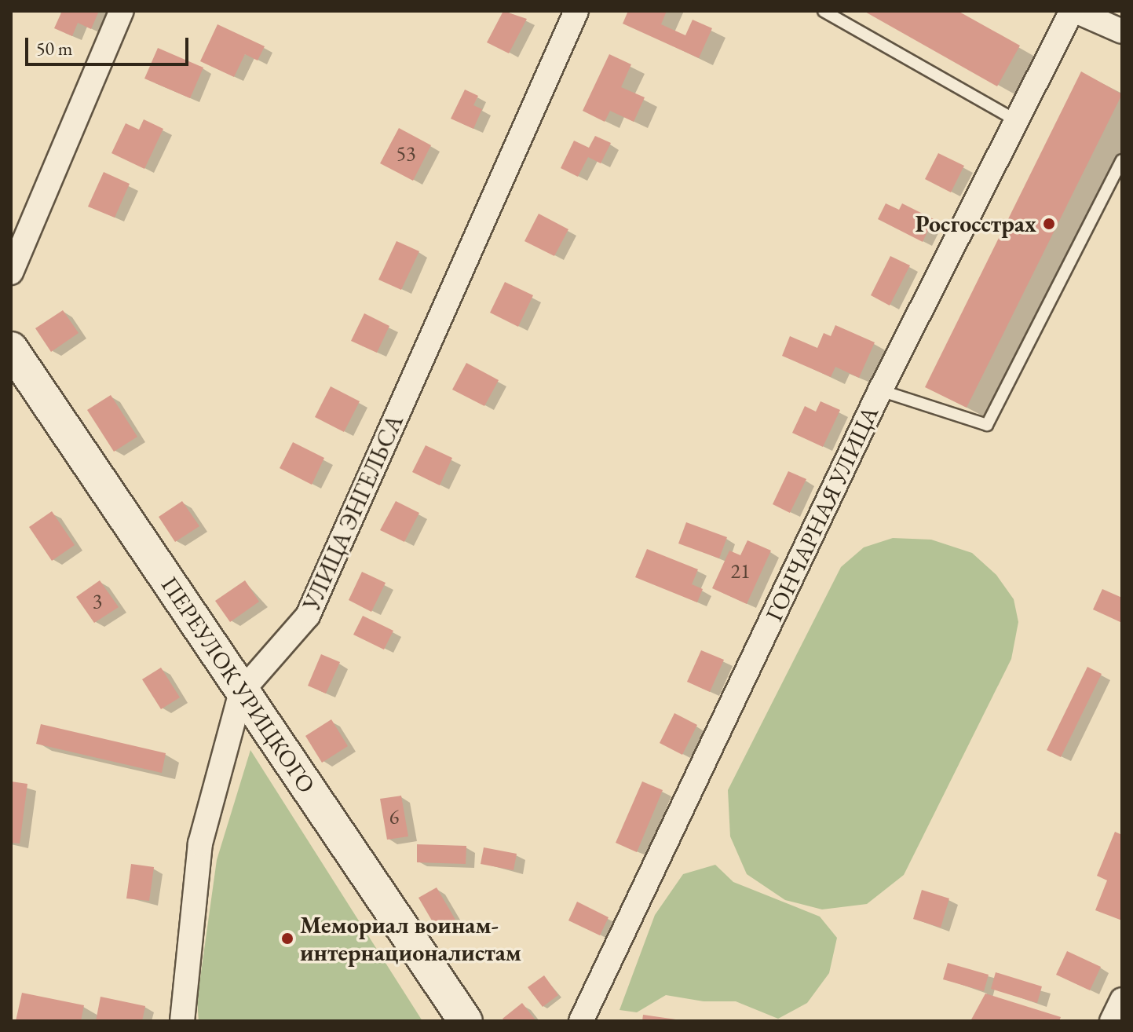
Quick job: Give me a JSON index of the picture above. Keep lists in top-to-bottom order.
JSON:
{
  "streets": {
    "street": ["УЛИЦА ЭНГЕЛЬСА", "ГОНЧАРНАЯ УЛИЦА", "ПЕРЕУЛОК УРИЦКОГО"]
  },
  "crossings": [
    ["УЛИЦА ЭНГЕЛЬСА", "ПЕРЕУЛОК УРИЦКОГО"]
  ],
  "places": ["Росгосстрах", "Мемориал воинам- интернационалистам"],
  "house_numbers": [
    "53",
    "21",
    "3",
    "6"
  ],
  "scale_bar": "50 m"
}
